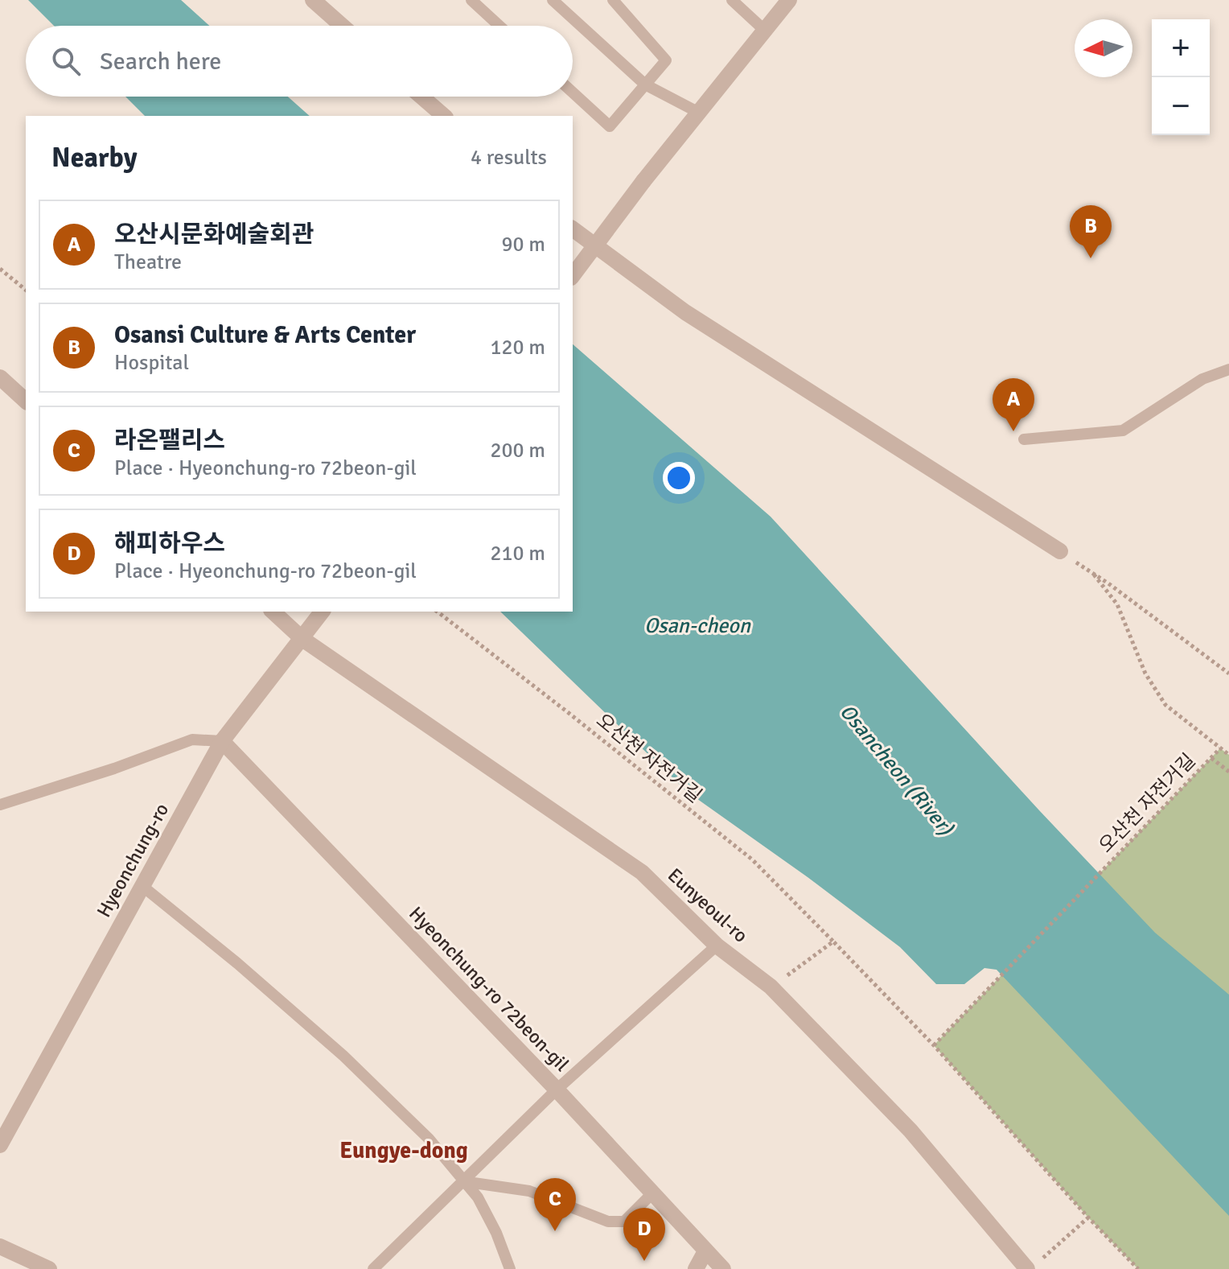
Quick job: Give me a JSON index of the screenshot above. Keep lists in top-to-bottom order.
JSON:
{
  "streets": {
    "street": ["Hyeonchung-ro", "Eunyeoul-ro", "Hyeonchung-ro 72beon-gil"],
    "path": ["오산천 자전거길"]
  },
  "crossings": [
    ["Hyeonchung-ro", "Eunyeoul-ro"],
    ["Hyeonchung-ro", "Hyeonchung-ro 72beon-gil"]
  ],
  "districts": ["Eungye-dong"],
  "water": ["Osan-cheon", "Osancheon (River)"],
  "north": "left",
  "page": {
    "map_buttons": ["+", "−"],
    "search": "Search here",
    "heading": ["Nearby", "4 results"],
    "list": [
      {
        "mark": "A",
        "name": "오산시문화예술회관",
        "note": "Theatre",
        "value": "90 m"
      },
      {
        "mark": "B",
        "name": "Osansi Culture & Arts Center",
        "note": "Hospital",
        "value": "120 m"
      },
      {
        "mark": "C",
        "name": "라온팰리스",
        "note": "Place · Hyeonchung-ro 72beon-gil",
        "value": "200 m"
      },
      {
        "mark": "D",
        "name": "해피하우스",
        "note": "Place · Hyeonchung-ro 72beon-gil",
        "value": "210 m"
      }
    ],
    "pins": [
      "B",
      "A",
      "C",
      "D"
    ]
  }
}
